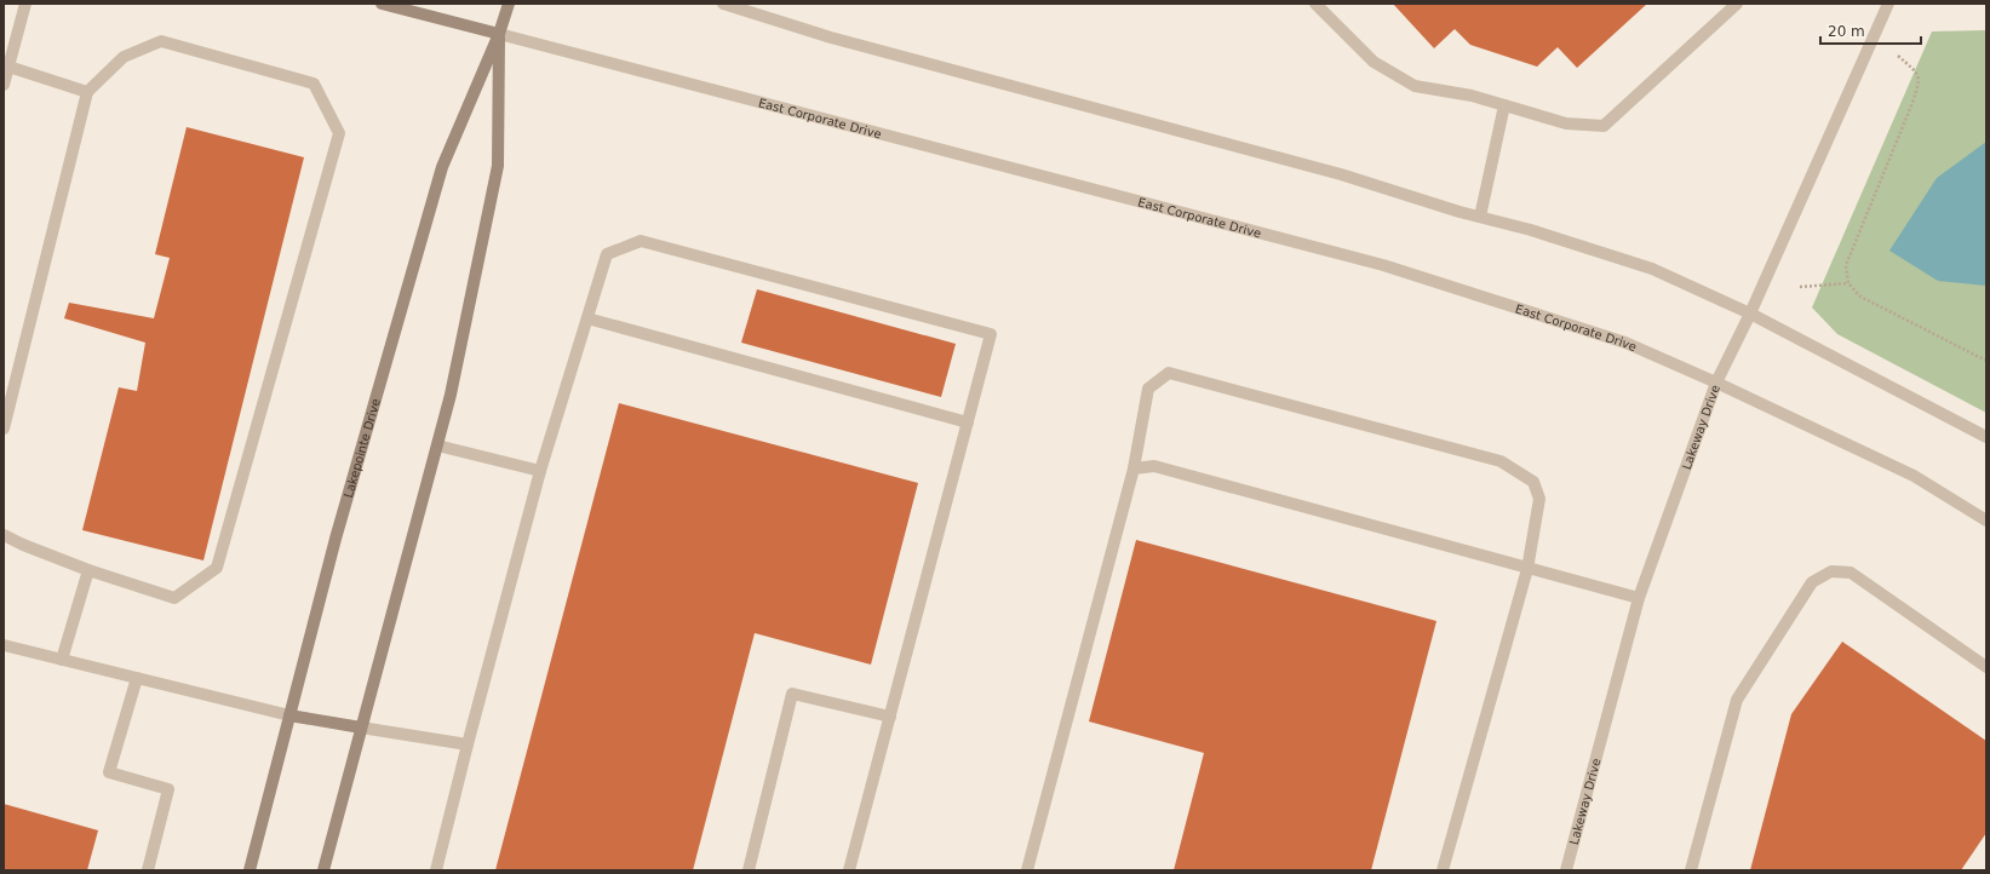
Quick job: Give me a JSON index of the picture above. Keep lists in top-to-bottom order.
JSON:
{
  "streets": {
    "main road": ["East Corporate Drive", "Lakepointe Drive"],
    "street": ["Lakeway Drive"]
  },
  "crossings": [
    ["East Corporate Drive", "Lakeway Drive"],
    ["East Corporate Drive", "Lakepointe Drive"]
  ],
  "scale_bar": "20 m"
}
